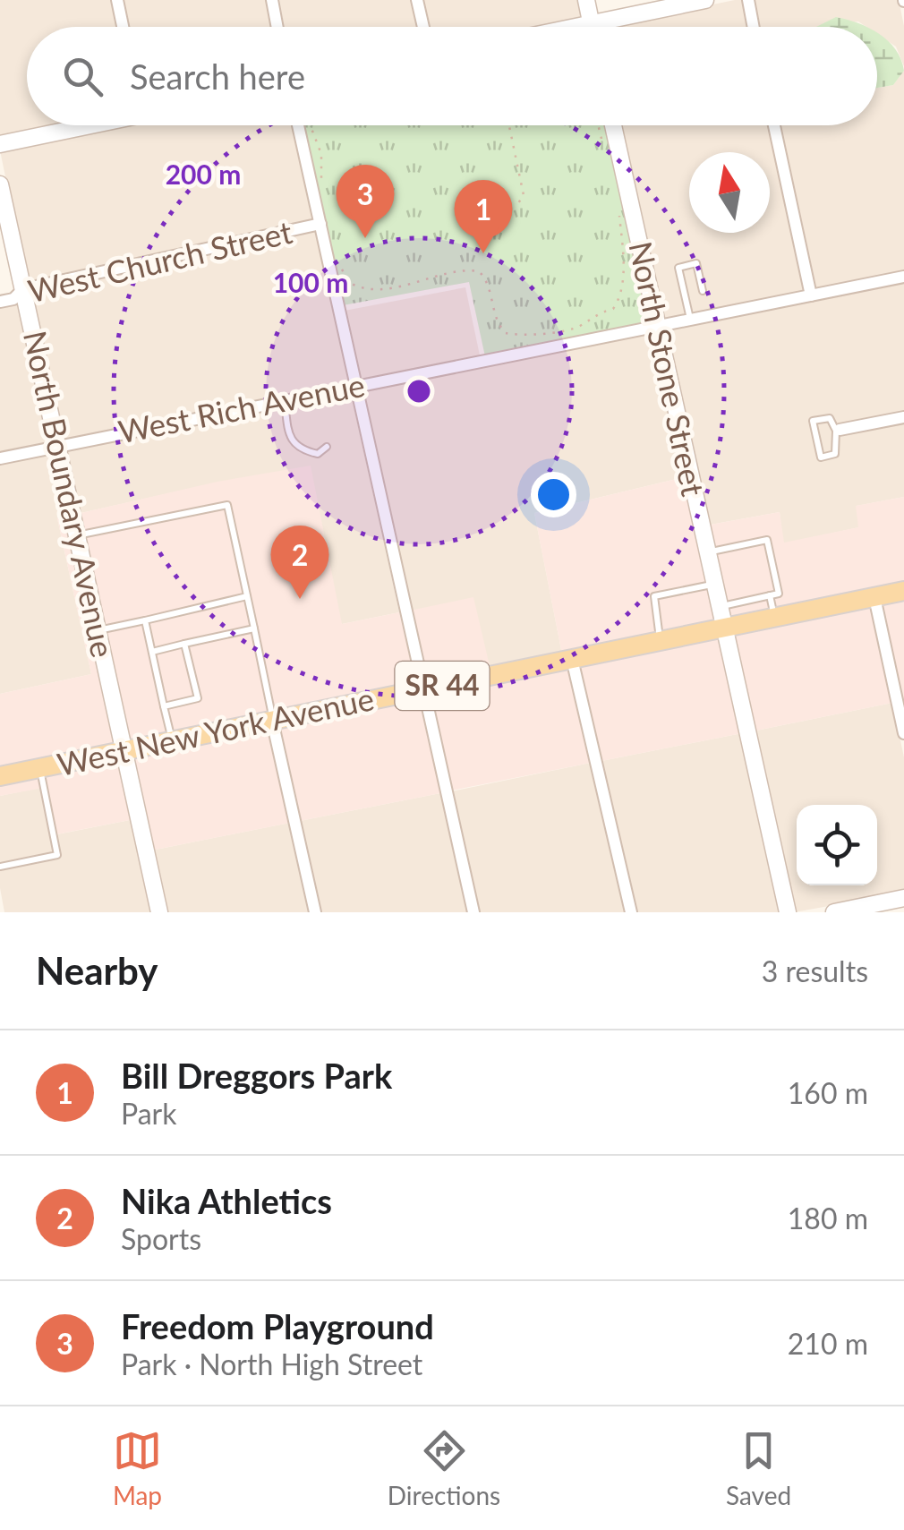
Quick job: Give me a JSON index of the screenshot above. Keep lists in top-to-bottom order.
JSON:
{
  "streets": {
    "main road": ["SR 44", "West New York Avenue"],
    "street": [
      "West Church Street",
      "North Stone Street",
      "West Rich Avenue",
      "North Boundary Avenue"
    ]
  },
  "crossings": [
    ["West Church Street", "North Boundary Avenue"],
    ["North Stone Street", "West Rich Avenue"],
    ["North Stone Street", "West New York Avenue"],
    ["West Rich Avenue", "North Boundary Avenue"],
    ["North Boundary Avenue", "West New York Avenue"]
  ],
  "north": "top",
  "page": {
    "search": "Search here",
    "pins": ["3", "1", "2"],
    "heading": ["Nearby", "3 results"],
    "list": [
      {
        "mark": "1",
        "name": "Bill Dreggors Park",
        "note": "Park",
        "value": "160 m"
      },
      {
        "mark": "2",
        "name": "Nika Athletics",
        "note": "Sports",
        "value": "180 m"
      },
      {
        "mark": "3",
        "name": "Freedom Playground",
        "note": "Park · North High Street",
        "value": "210 m"
      }
    ],
    "nav": ["Map", "Directions", "Saved"]
  },
  "rings": ["200 m", "100 m"]
}
